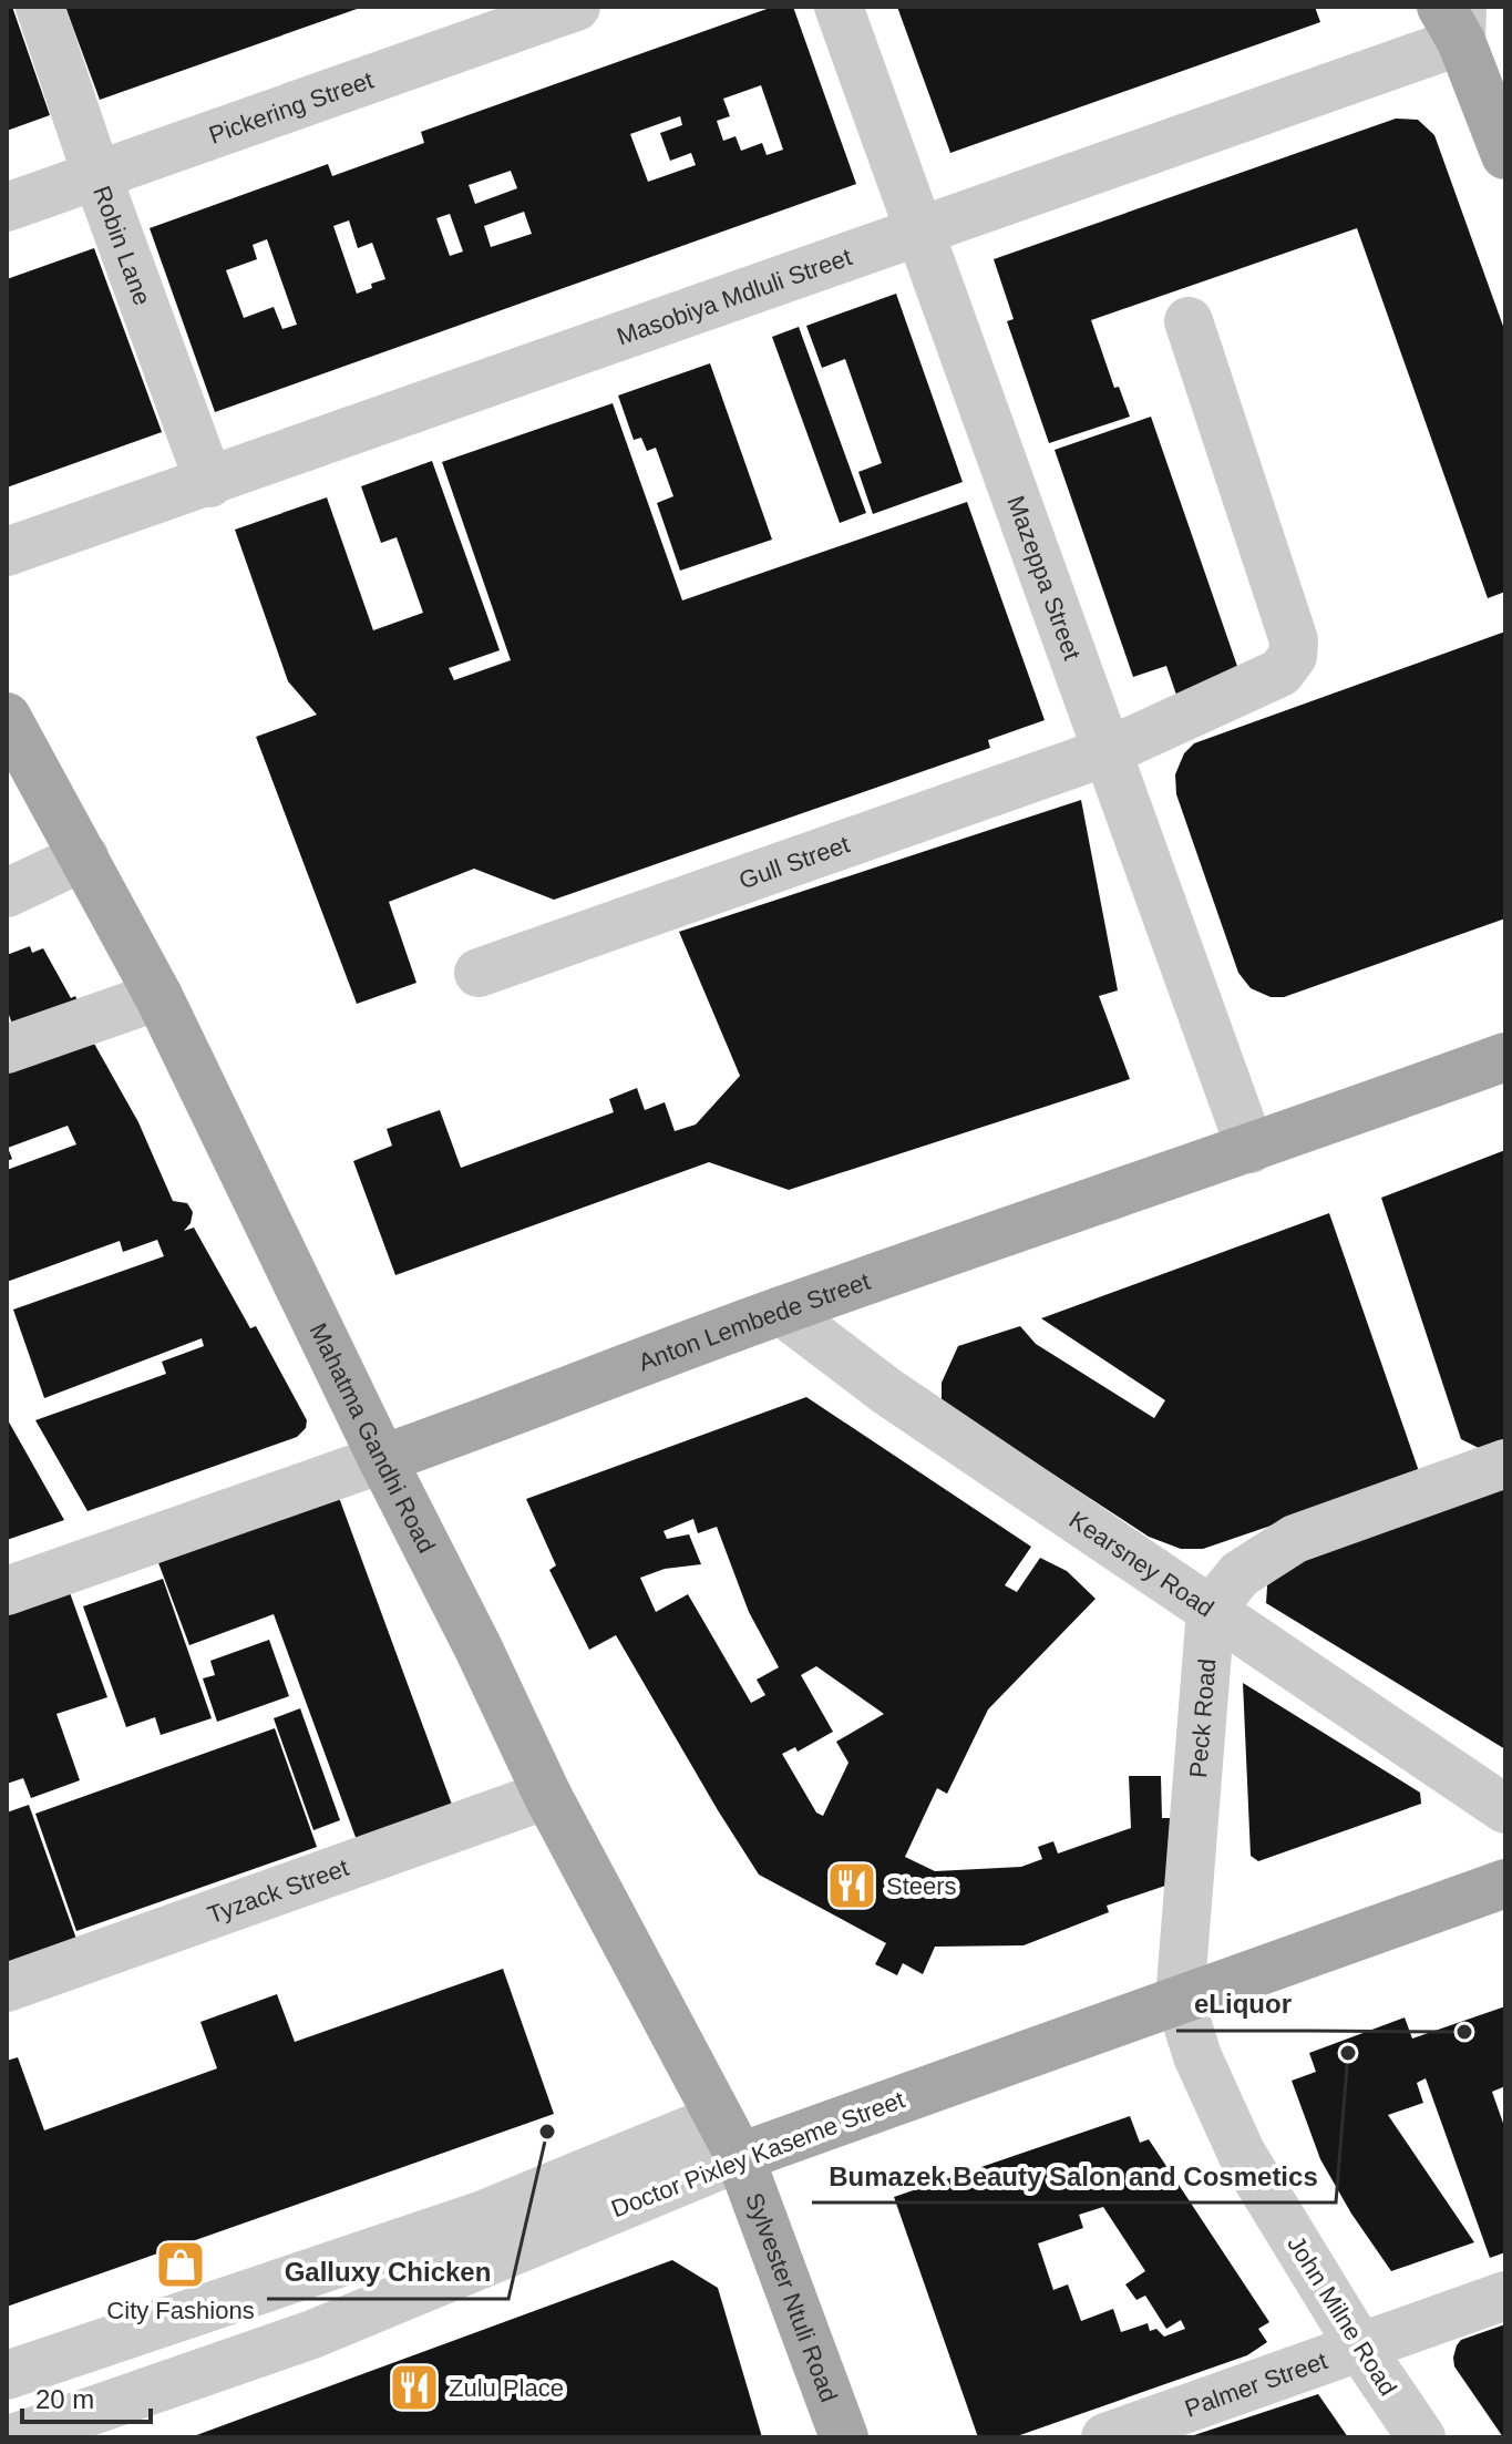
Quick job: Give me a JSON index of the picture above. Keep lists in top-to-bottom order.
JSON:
{
  "streets": {
    "main road": [
      "Anton Lembede Street",
      "Mahatma Gandhi Road",
      "Doctor Pixley Kaseme Street",
      "Sylvester Ntuli Road"
    ],
    "street": [
      "Pickering Street",
      "Robin Lane",
      "Masobiya Mdluli Street",
      "Mazeppa Street",
      "Gull Street",
      "Kearsney Road",
      "Peck Road",
      "Tyzack Street",
      "John Milne Road",
      "Palmer Street"
    ]
  },
  "crossings": [
    ["Pickering Street", "Robin Lane"],
    ["Robin Lane", "Masobiya Mdluli Street"],
    ["Masobiya Mdluli Street", "Mazeppa Street"],
    ["Mazeppa Street", "Gull Street"],
    ["Mazeppa Street", "Anton Lembede Street"],
    ["Anton Lembede Street", "Mahatma Gandhi Road"],
    ["Anton Lembede Street", "Kearsney Road"],
    ["Mahatma Gandhi Road", "Tyzack Street"],
    ["Mahatma Gandhi Road", "Doctor Pixley Kaseme Street"],
    ["Mahatma Gandhi Road", "Sylvester Ntuli Road"],
    ["Kearsney Road", "Peck Road"],
    ["Peck Road", "Doctor Pixley Kaseme Street"],
    ["Peck Road", "John Milne Road"],
    ["Doctor Pixley Kaseme Street", "Sylvester Ntuli Road"],
    ["Doctor Pixley Kaseme Street", "John Milne Road"],
    ["John Milne Road", "Palmer Street"]
  ],
  "places": {
    "restaurant": ["Steers", "Zulu Place"],
    "other": ["eLiquor", "Bumazek Beauty Salon and Cosmetics", "Galluxy Chicken"],
    "shop": ["City Fashions"]
  },
  "scale_bar": "20 m"
}
